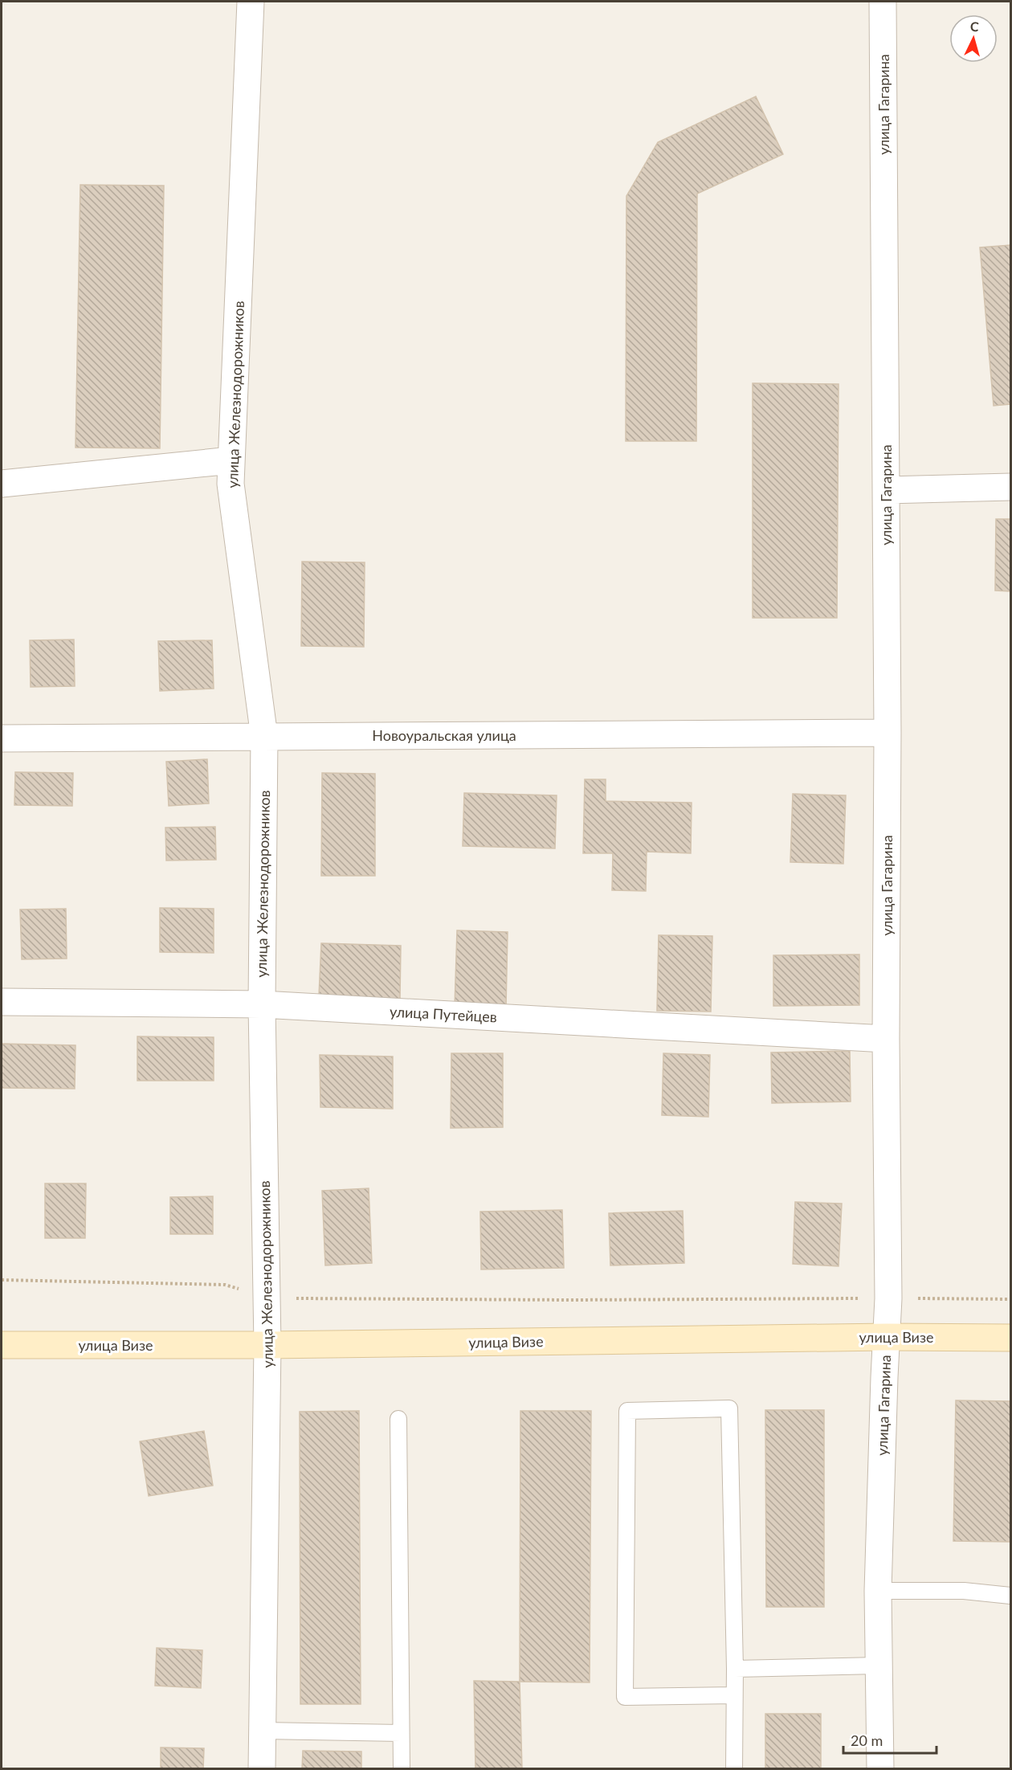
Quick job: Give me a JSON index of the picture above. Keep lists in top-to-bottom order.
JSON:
{
  "streets": {
    "street": [
      "улица Гагарина",
      "улица Железнодорожников",
      "Новоуральская улица",
      "улица Путейцев",
      "улица Визе"
    ]
  },
  "crossings": [
    ["улица Гагарина", "Новоуральская улица"],
    ["улица Гагарина", "улица Путейцев"],
    ["улица Гагарина", "улица Визе"],
    ["улица Железнодорожников", "Новоуральская улица"],
    ["улица Железнодорожников", "улица Путейцев"],
    ["улица Железнодорожников", "улица Визе"]
  ],
  "scale_bar": "20 m",
  "north": "top"
}
